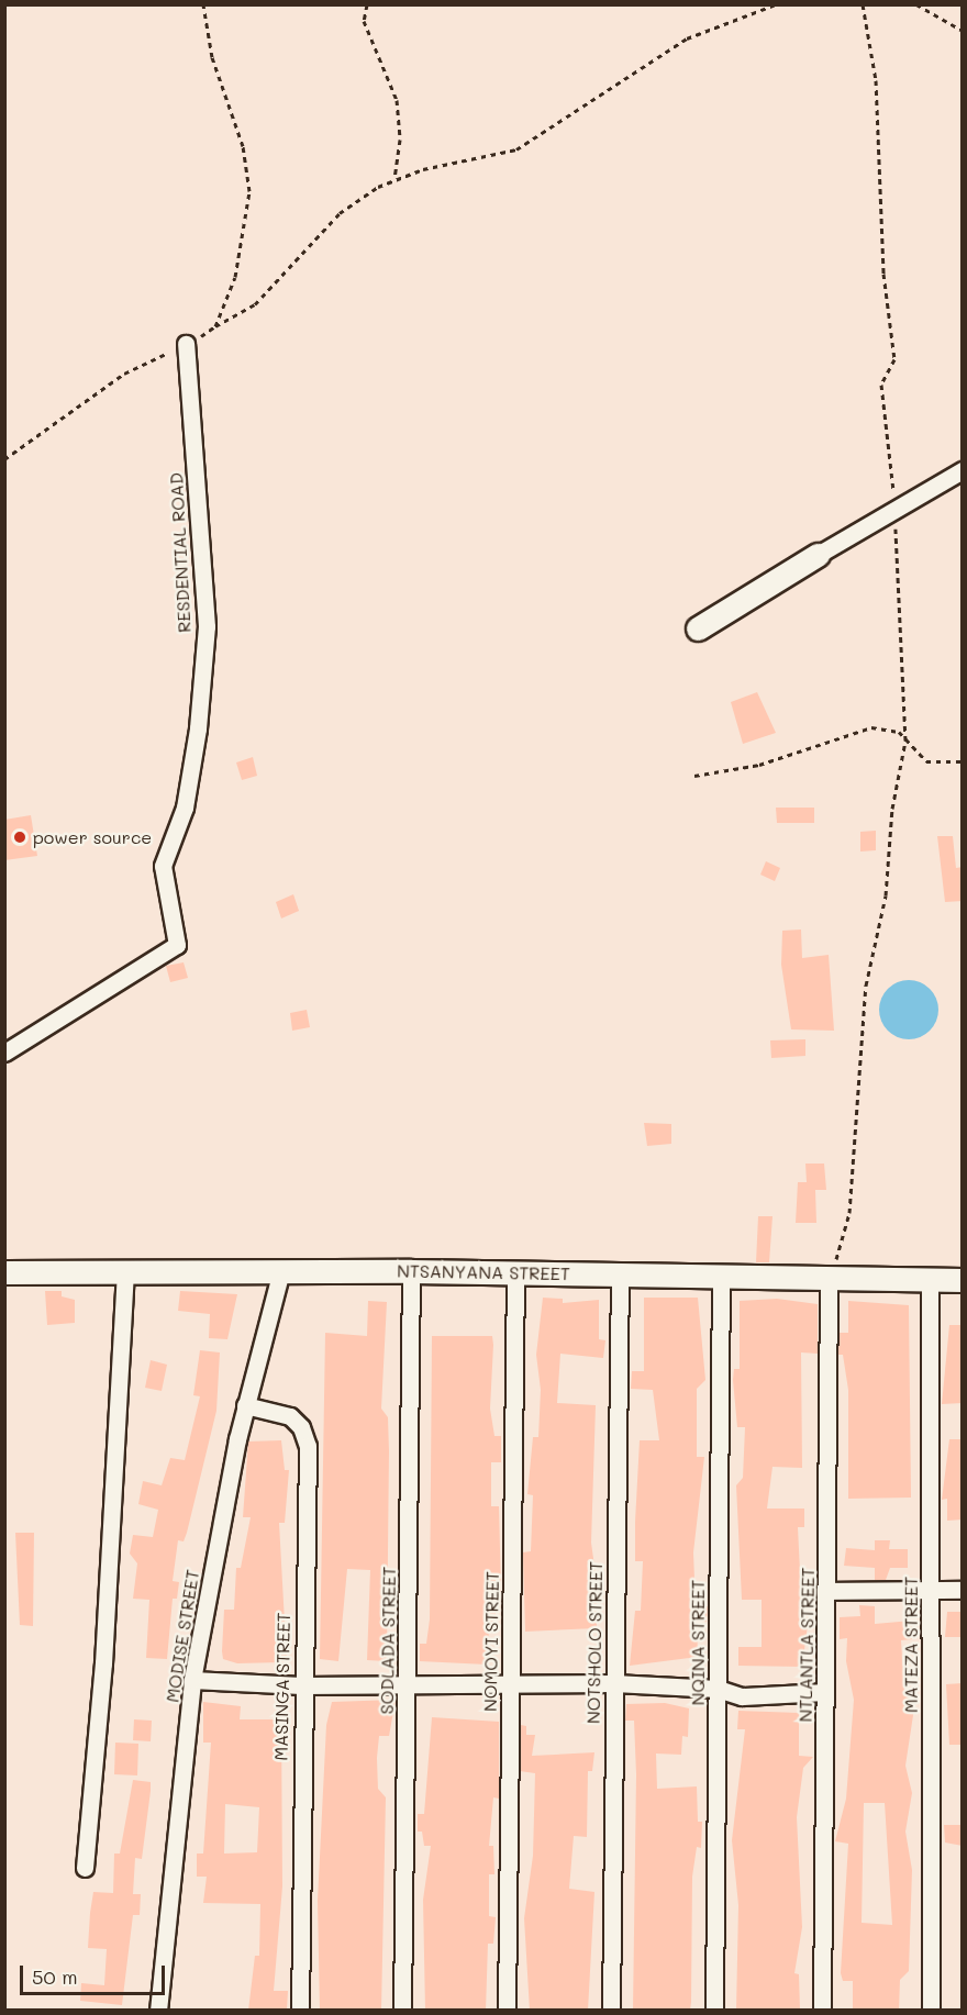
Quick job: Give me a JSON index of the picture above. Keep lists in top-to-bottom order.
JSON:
{
  "streets": {
    "street": [
      "RESDENTIAL ROAD",
      "NTSANYANA STREET",
      "MODISE STREET",
      "SODLADA STREET",
      "NOMOYI STREET",
      "NOTSHOLO STREET",
      "NQINA STREET",
      "NTLANTLA STREET",
      "MATEZA STREET",
      "MASINGA STREET"
    ]
  },
  "crossings": [
    ["NTSANYANA STREET", "MODISE STREET"],
    ["NTSANYANA STREET", "SODLADA STREET"],
    ["NTSANYANA STREET", "NOMOYI STREET"],
    ["NTSANYANA STREET", "NOTSHOLO STREET"],
    ["NTSANYANA STREET", "NQINA STREET"],
    ["NTSANYANA STREET", "NTLANTLA STREET"],
    ["NTSANYANA STREET", "MATEZA STREET"],
    ["MODISE STREET", "MASINGA STREET"]
  ],
  "places": ["power source"],
  "scale_bar": "50 m"
}
